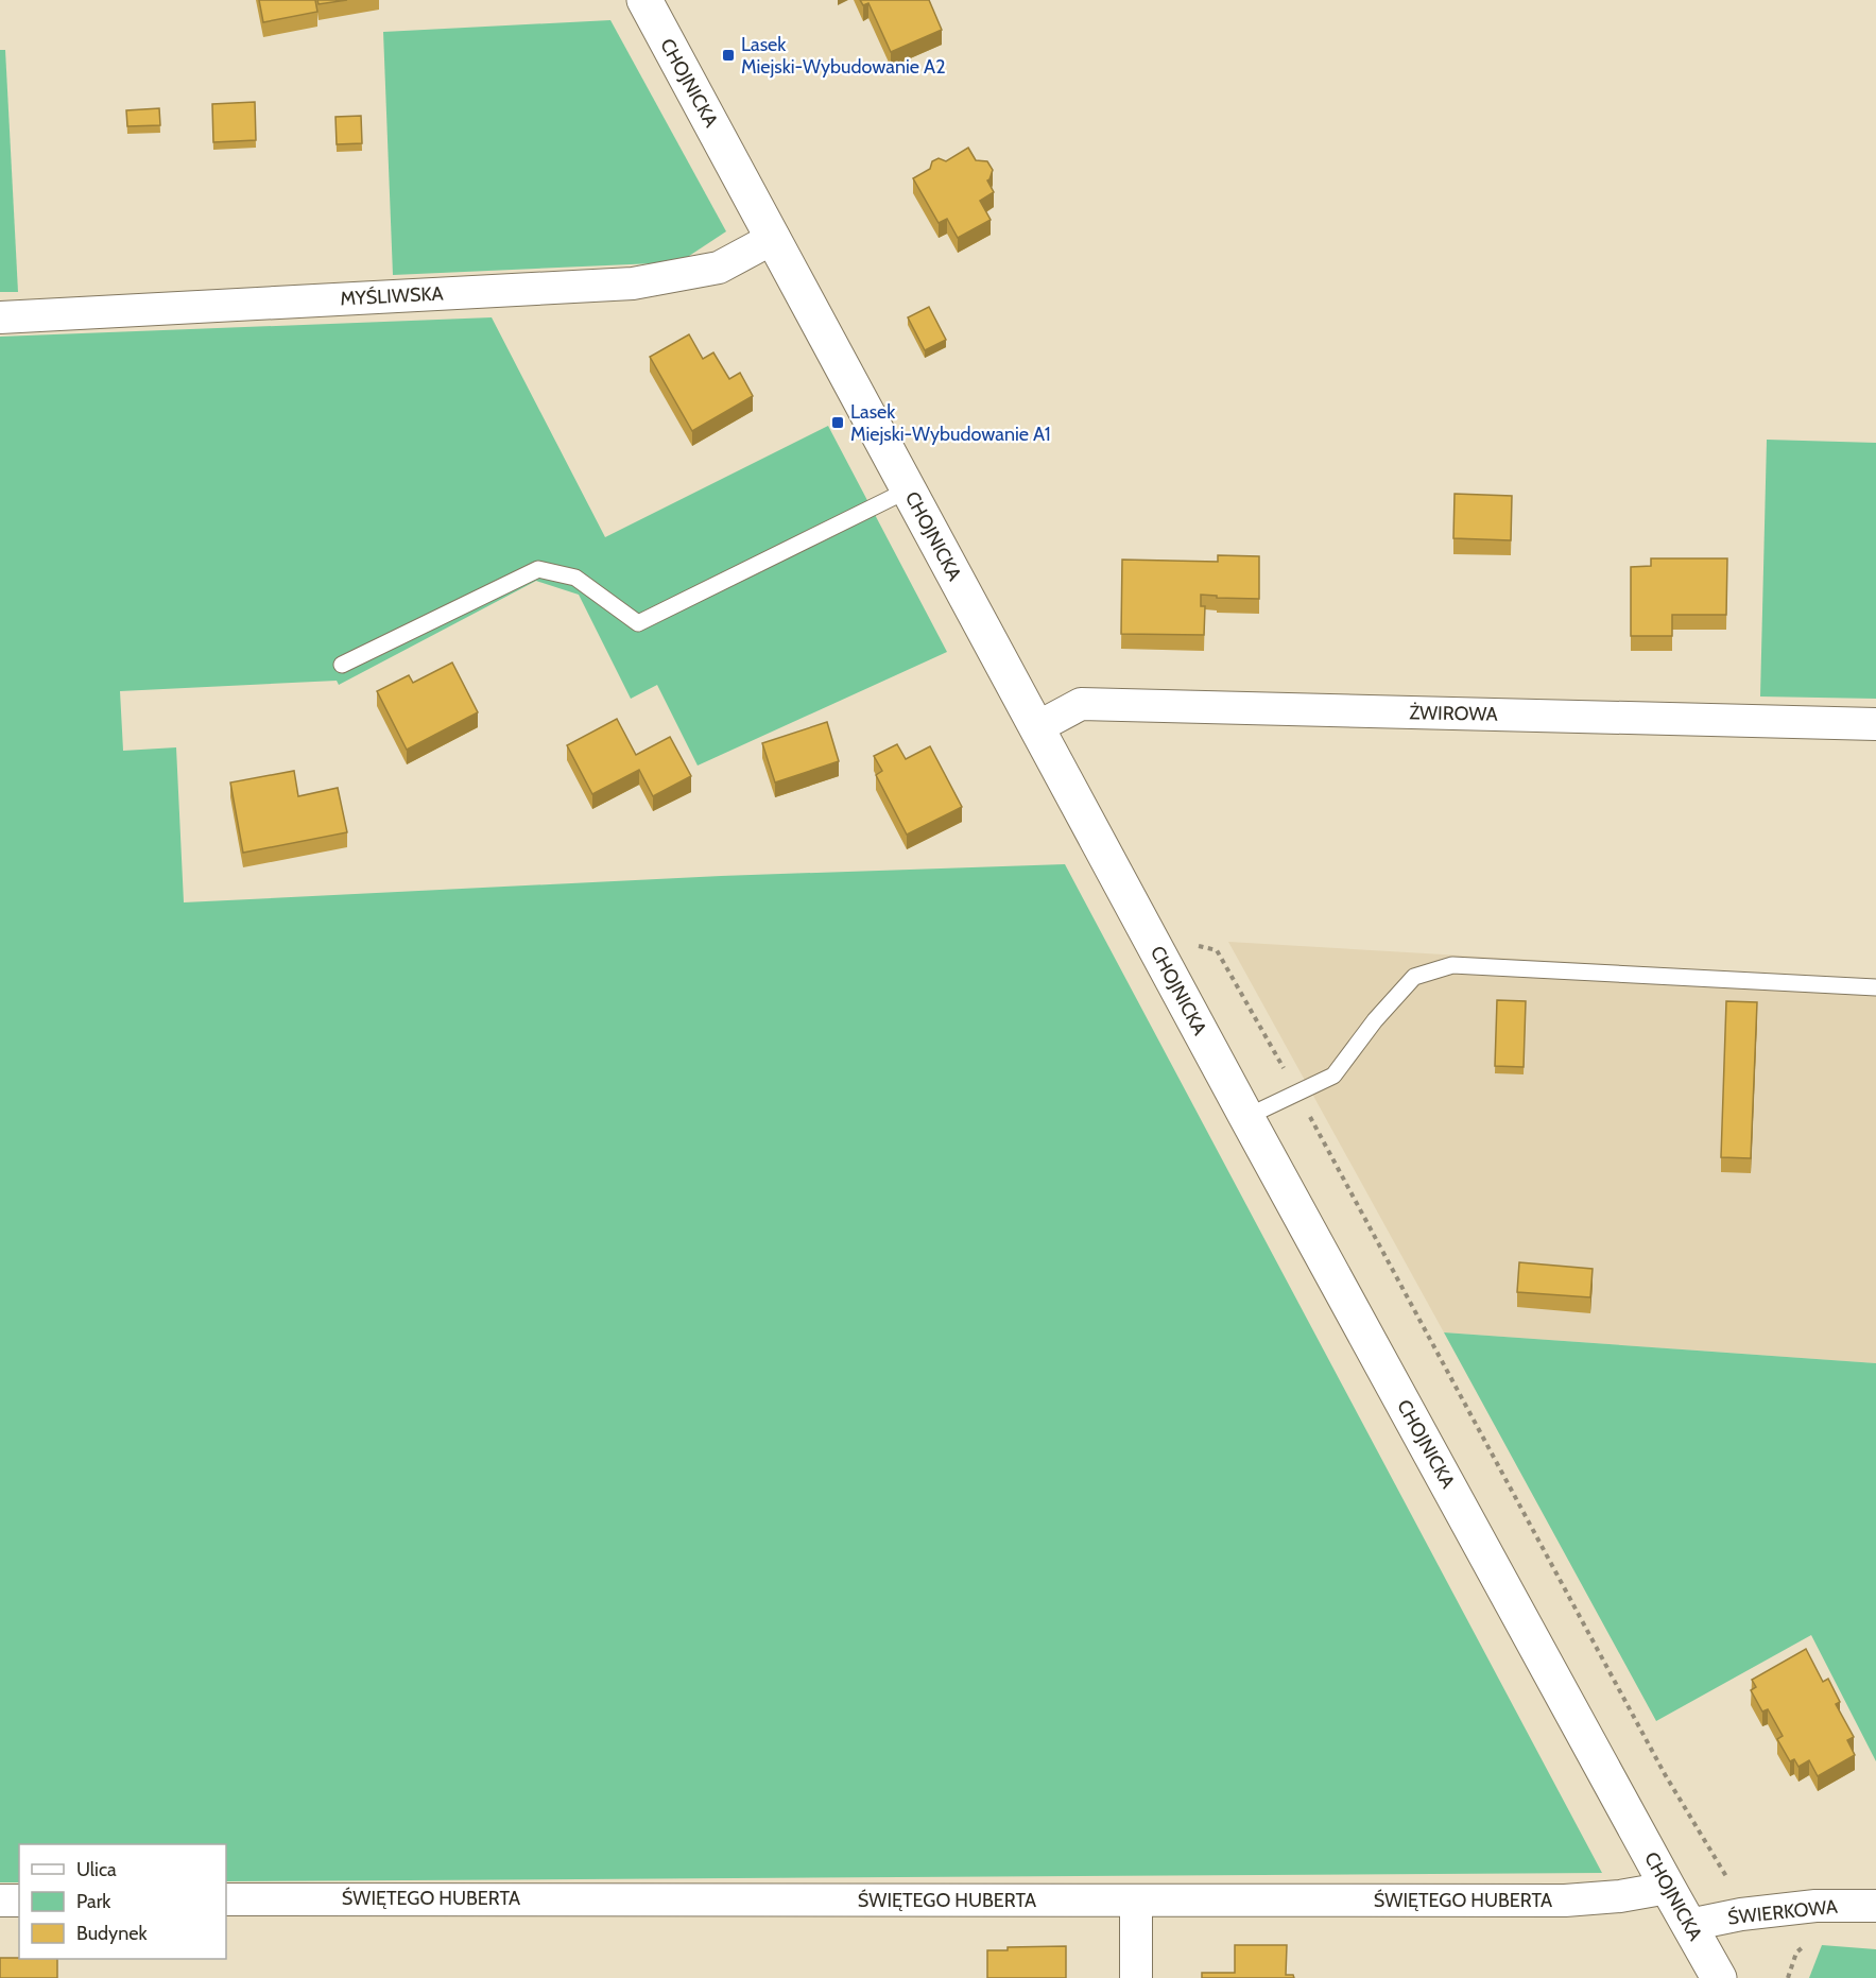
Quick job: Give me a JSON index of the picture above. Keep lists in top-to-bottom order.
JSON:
{
  "streets": {
    "street": [
      "CHOJNICKA",
      "MYŚLIWSKA",
      "ŻWIROWA",
      "ŚWIĘTEGO HUBERTA",
      "ŚWIERKOWA"
    ]
  },
  "crossings": [
    ["CHOJNICKA", "MYŚLIWSKA"],
    ["CHOJNICKA", "ŻWIROWA"],
    ["CHOJNICKA", "ŚWIĘTEGO HUBERTA"],
    ["CHOJNICKA", "ŚWIERKOWA"]
  ],
  "places": {
    "transit": ["Lasek Miejski-Wybudowanie A2", "Lasek Miejski-Wybudowanie A1"]
  },
  "legend": ["Ulica", "Park", "Budynek"]
}
